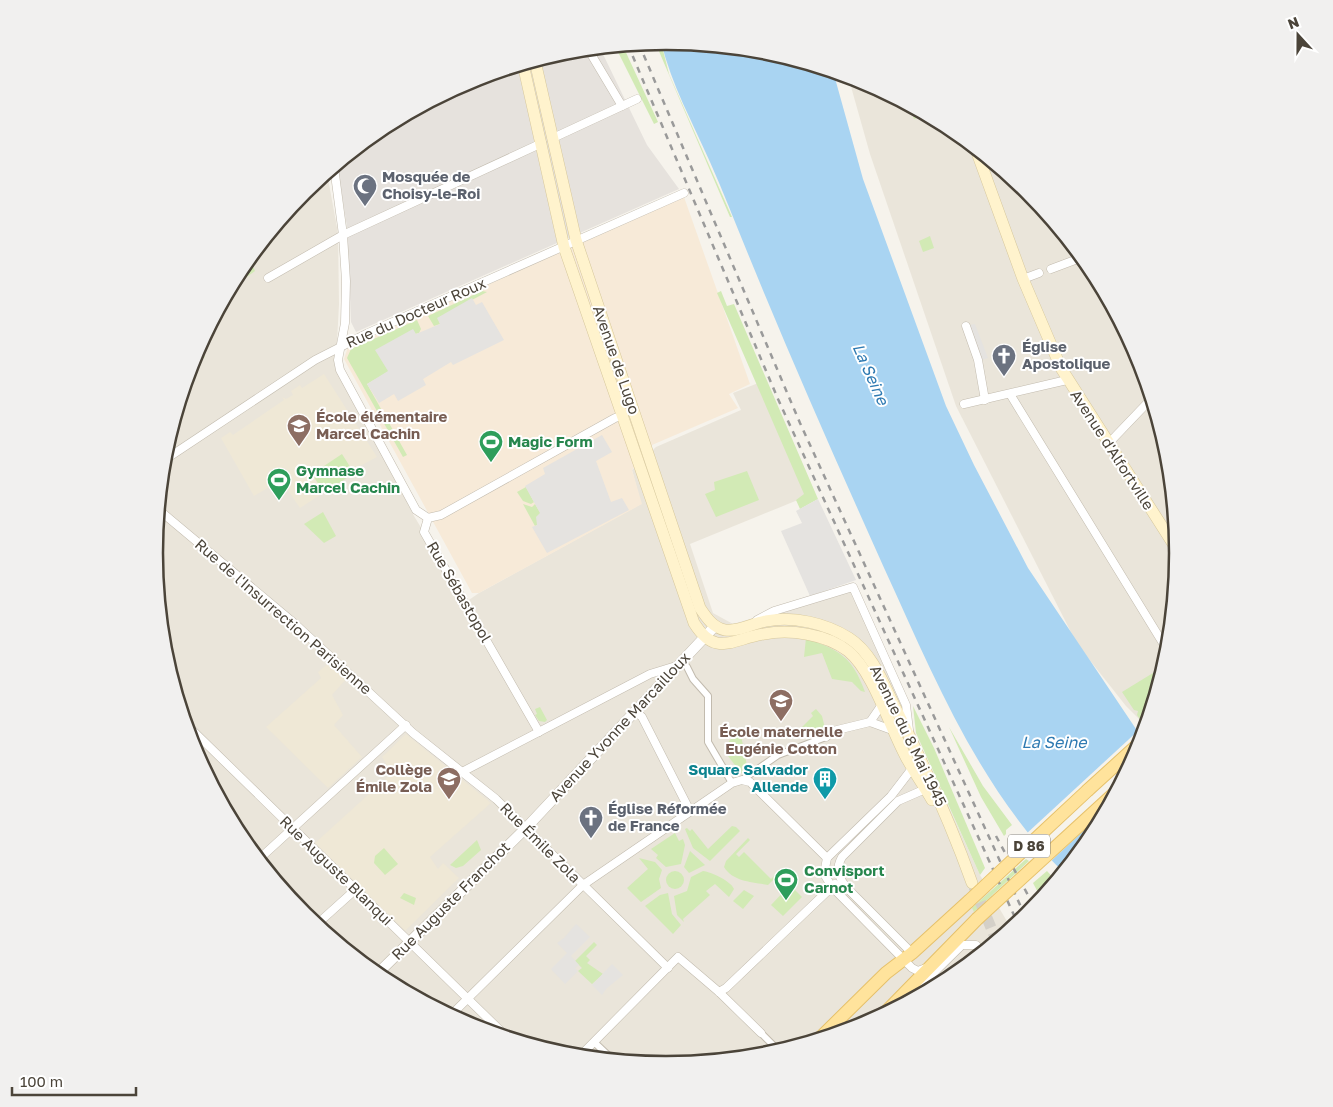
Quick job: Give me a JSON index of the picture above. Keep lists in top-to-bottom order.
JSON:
{
  "streets": {
    "main road": [
      "Avenue de Lugo",
      "Avenue d'Alfortville",
      "Avenue du 8 Mai 1945",
      "D 86"
    ],
    "street": [
      "Rue du Docteur Roux",
      "Rue Sébastopol",
      "Rue de l'Insurrection Parisienne",
      "Avenue Yvonne Marcailloux",
      "Rue Émile Zola",
      "Rue Auguste Blanqui",
      "Rue Auguste Franchot"
    ]
  },
  "crossings": [
    ["Rue du Docteur Roux", "Avenue de Lugo"],
    ["Rue du Docteur Roux", "Rue Sébastopol"],
    ["Avenue de Lugo", "Avenue Yvonne Marcailloux"],
    ["Avenue de Lugo", "Avenue du 8 Mai 1945"],
    ["Rue de l'Insurrection Parisienne", "Rue Émile Zola"],
    ["Avenue Yvonne Marcailloux", "Avenue du 8 Mai 1945"],
    ["Avenue Yvonne Marcailloux", "Rue Émile Zola"],
    ["Avenue Yvonne Marcailloux", "Rue Auguste Franchot"],
    ["Rue Émile Zola", "Rue Auguste Franchot"],
    ["Rue Auguste Blanqui", "Rue Auguste Franchot"]
  ],
  "water": ["La Seine"],
  "places": {
    "mosque": ["Mosquée de Choisy-le-Roi"],
    "church": ["Église Apostolique", "Église Réformée de France"],
    "school or university": ["École élémentaire Marcel Cachin", "École maternelle Eugénie Cotton", "Collège Émile Zola"],
    "sports": ["Magic Form", "Gymnase Marcel Cachin", "Convisport Carnot"],
    "building": ["Square Salvador Allende"]
  },
  "scale_bar": "100 m",
  "north": "top"
}
